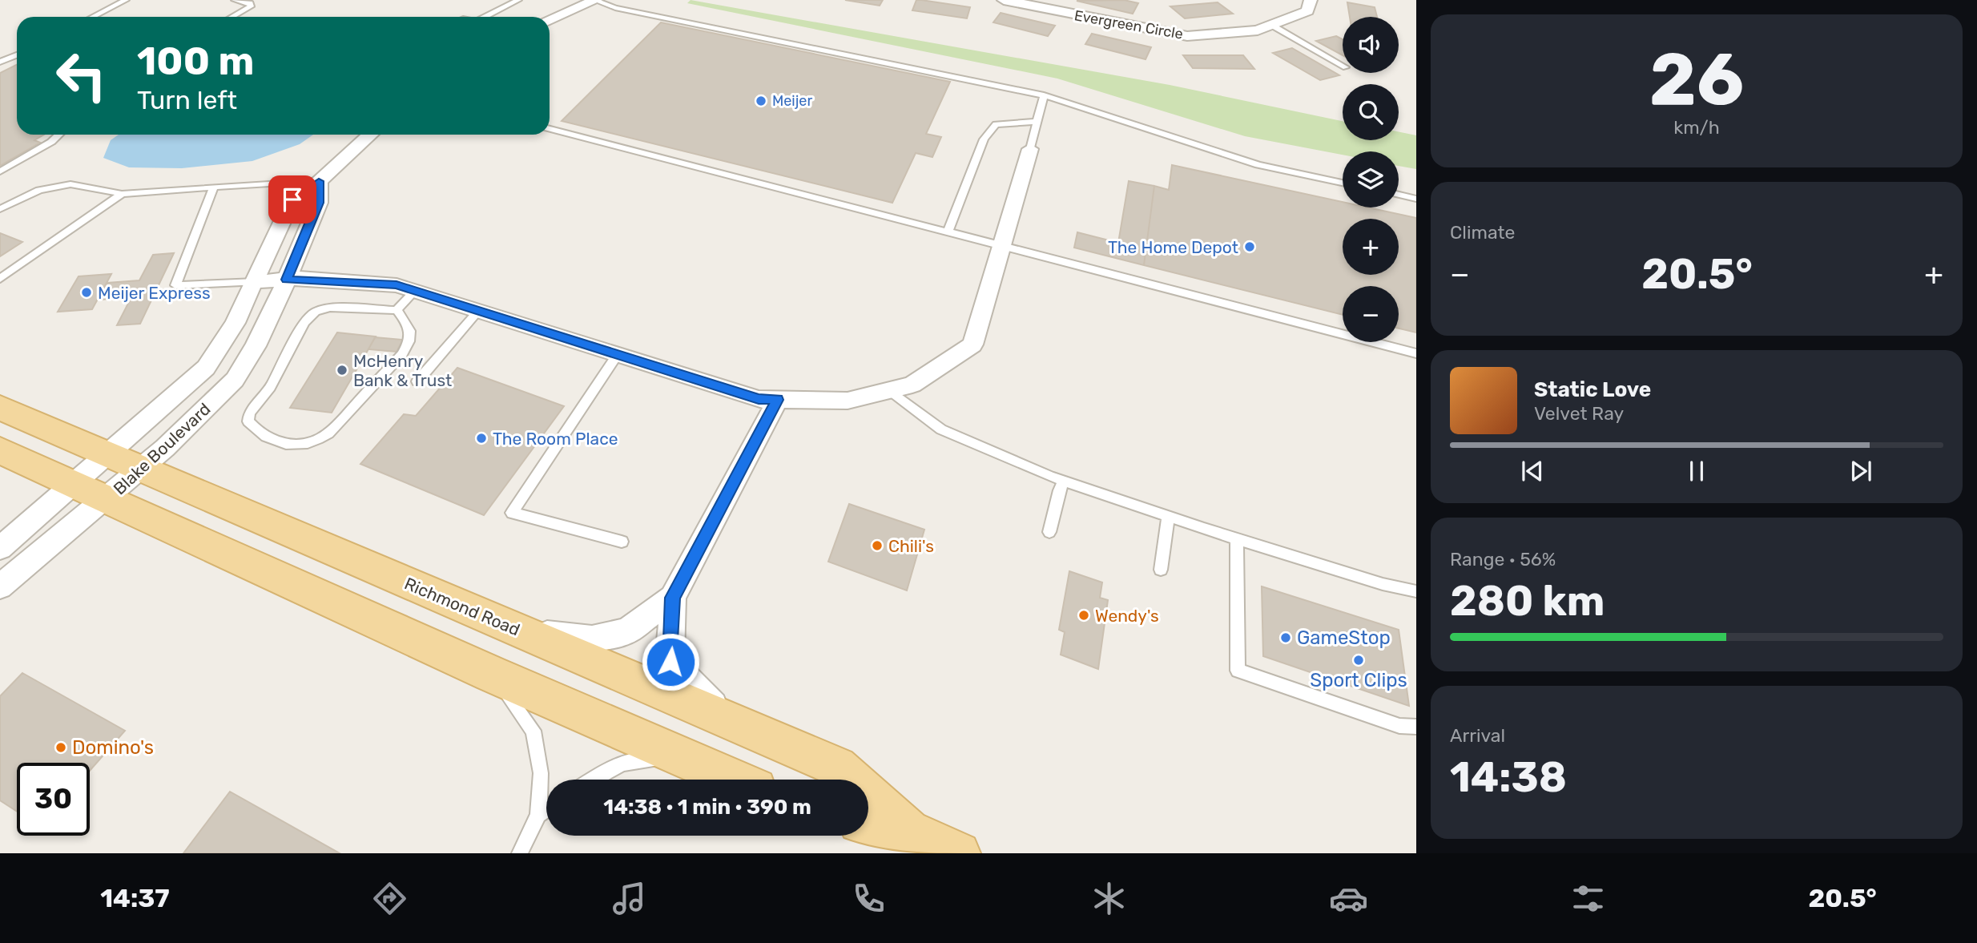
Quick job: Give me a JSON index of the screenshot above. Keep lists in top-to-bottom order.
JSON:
{
  "streets": {
    "main road": ["Richmond Road"],
    "street": ["Evergreen Circle", "Blake Boulevard"]
  },
  "crossings": [
    ["Blake Boulevard", "Richmond Road"]
  ],
  "places": [
    "Meijer",
    "The Home Depot",
    "Meijer Express",
    "McHenry Bank & Trust",
    "The Room Place",
    "Chili's",
    "Wendy's",
    "GameStop",
    "Sport Clips",
    "Domino's"
  ],
  "page": {
    "tile": [
      ["26", "km/h"],
      "Climate",
      ["Range · 56%", "280 km"],
      ["Arrival", "14:38"]
    ],
    "map_buttons": ["+", "−"],
    "turn": ["100 m", "Turn left"],
    "heat": ["−", "20.5°", "+"],
    "song": ["Static Love", "Velvet Ray"],
    "limit": "30",
    "trip": "14:38 · 1 min · 390 m",
    "tabs": ["14:37", "20.5°"]
  }
}
